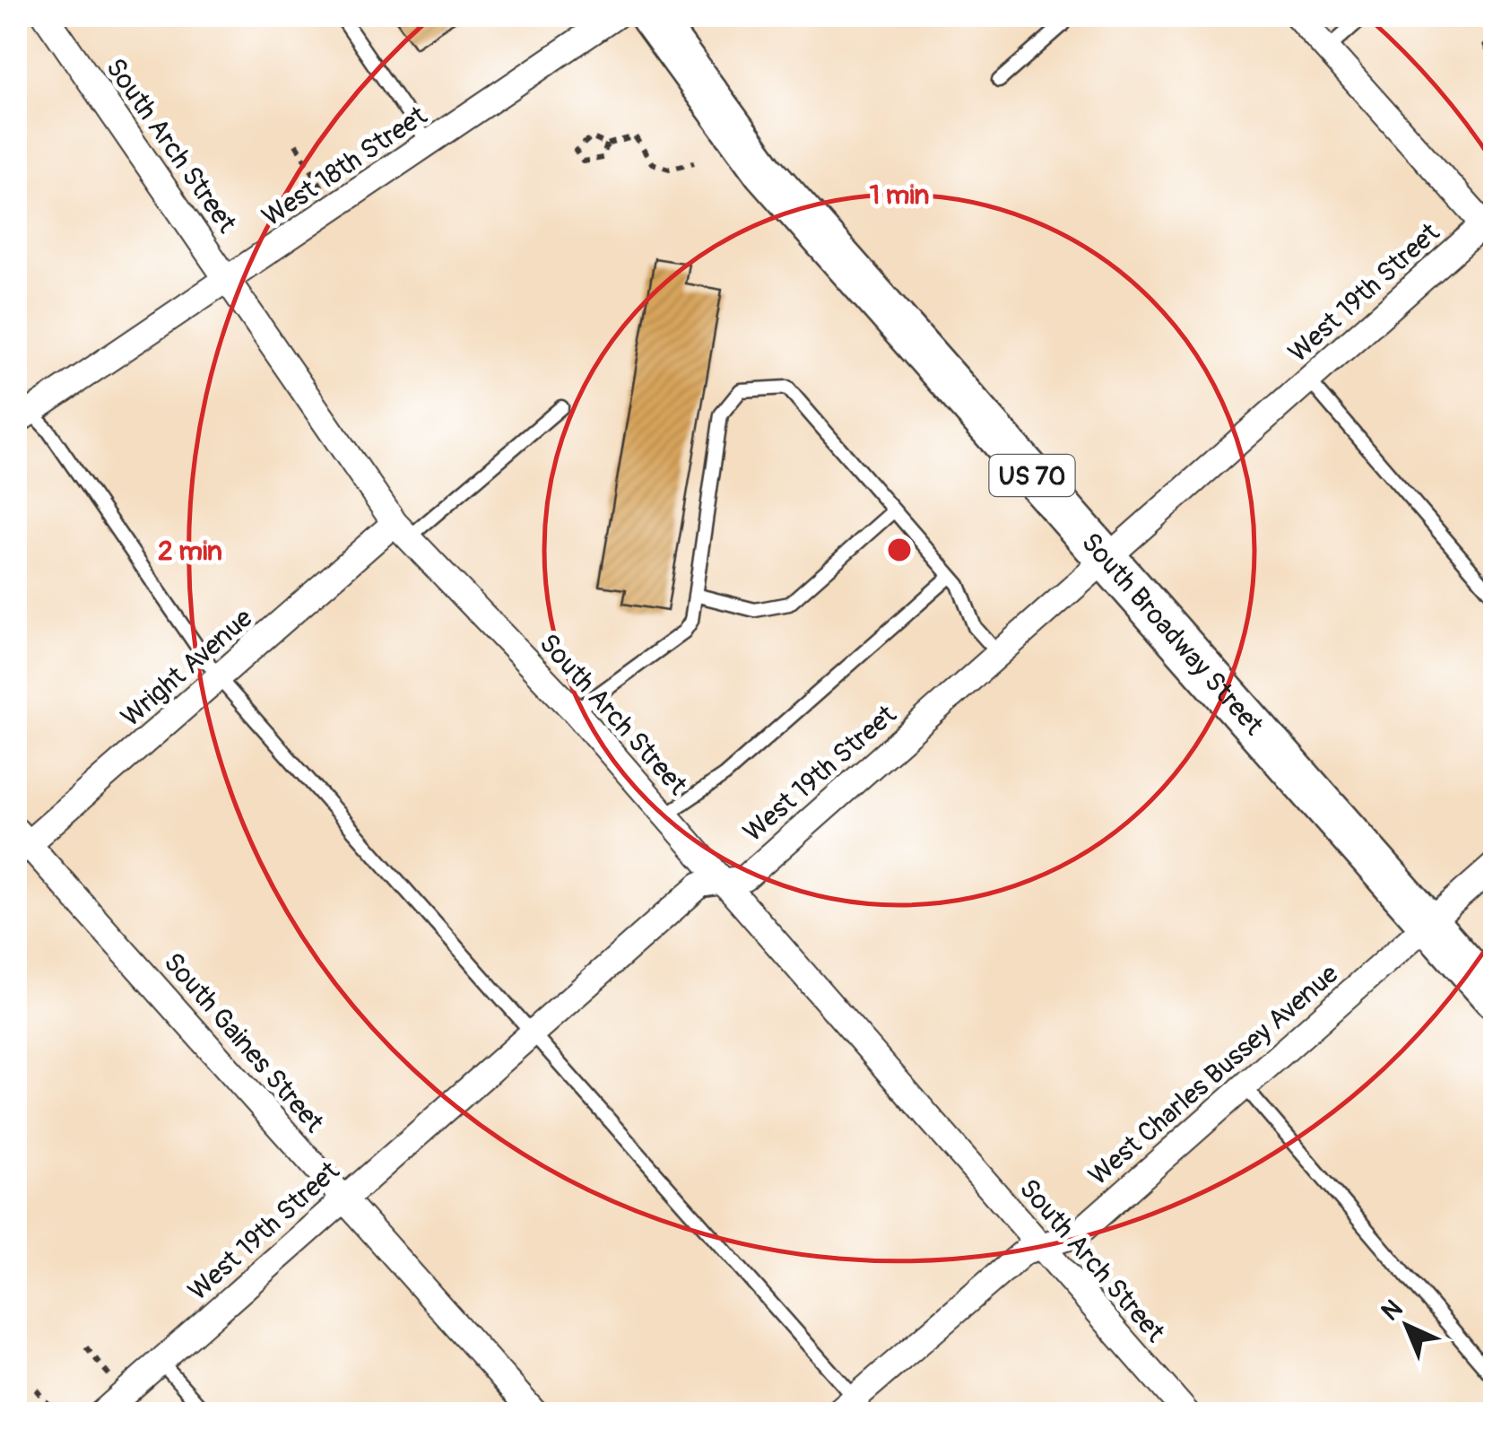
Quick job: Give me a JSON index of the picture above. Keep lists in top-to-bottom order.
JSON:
{
  "streets": {
    "main road": ["US 70", "South Broadway Street"],
    "street": [
      "South Arch Street",
      "West 18th Street",
      "West 19th Street",
      "Wright Avenue",
      "South Gaines Street",
      "West Charles Bussey Avenue"
    ]
  },
  "crossings": [
    ["South Arch Street", "West 18th Street"],
    ["South Arch Street", "West 19th Street"],
    ["South Arch Street", "Wright Avenue"],
    ["South Arch Street", "West Charles Bussey Avenue"],
    ["West 19th Street", "South Broadway Street"],
    ["West 19th Street", "South Gaines Street"],
    ["South Broadway Street", "West Charles Bussey Avenue"],
    ["Wright Avenue", "South Gaines Street"]
  ],
  "north": "top left",
  "rings": ["1 min", "2 min"]
}
